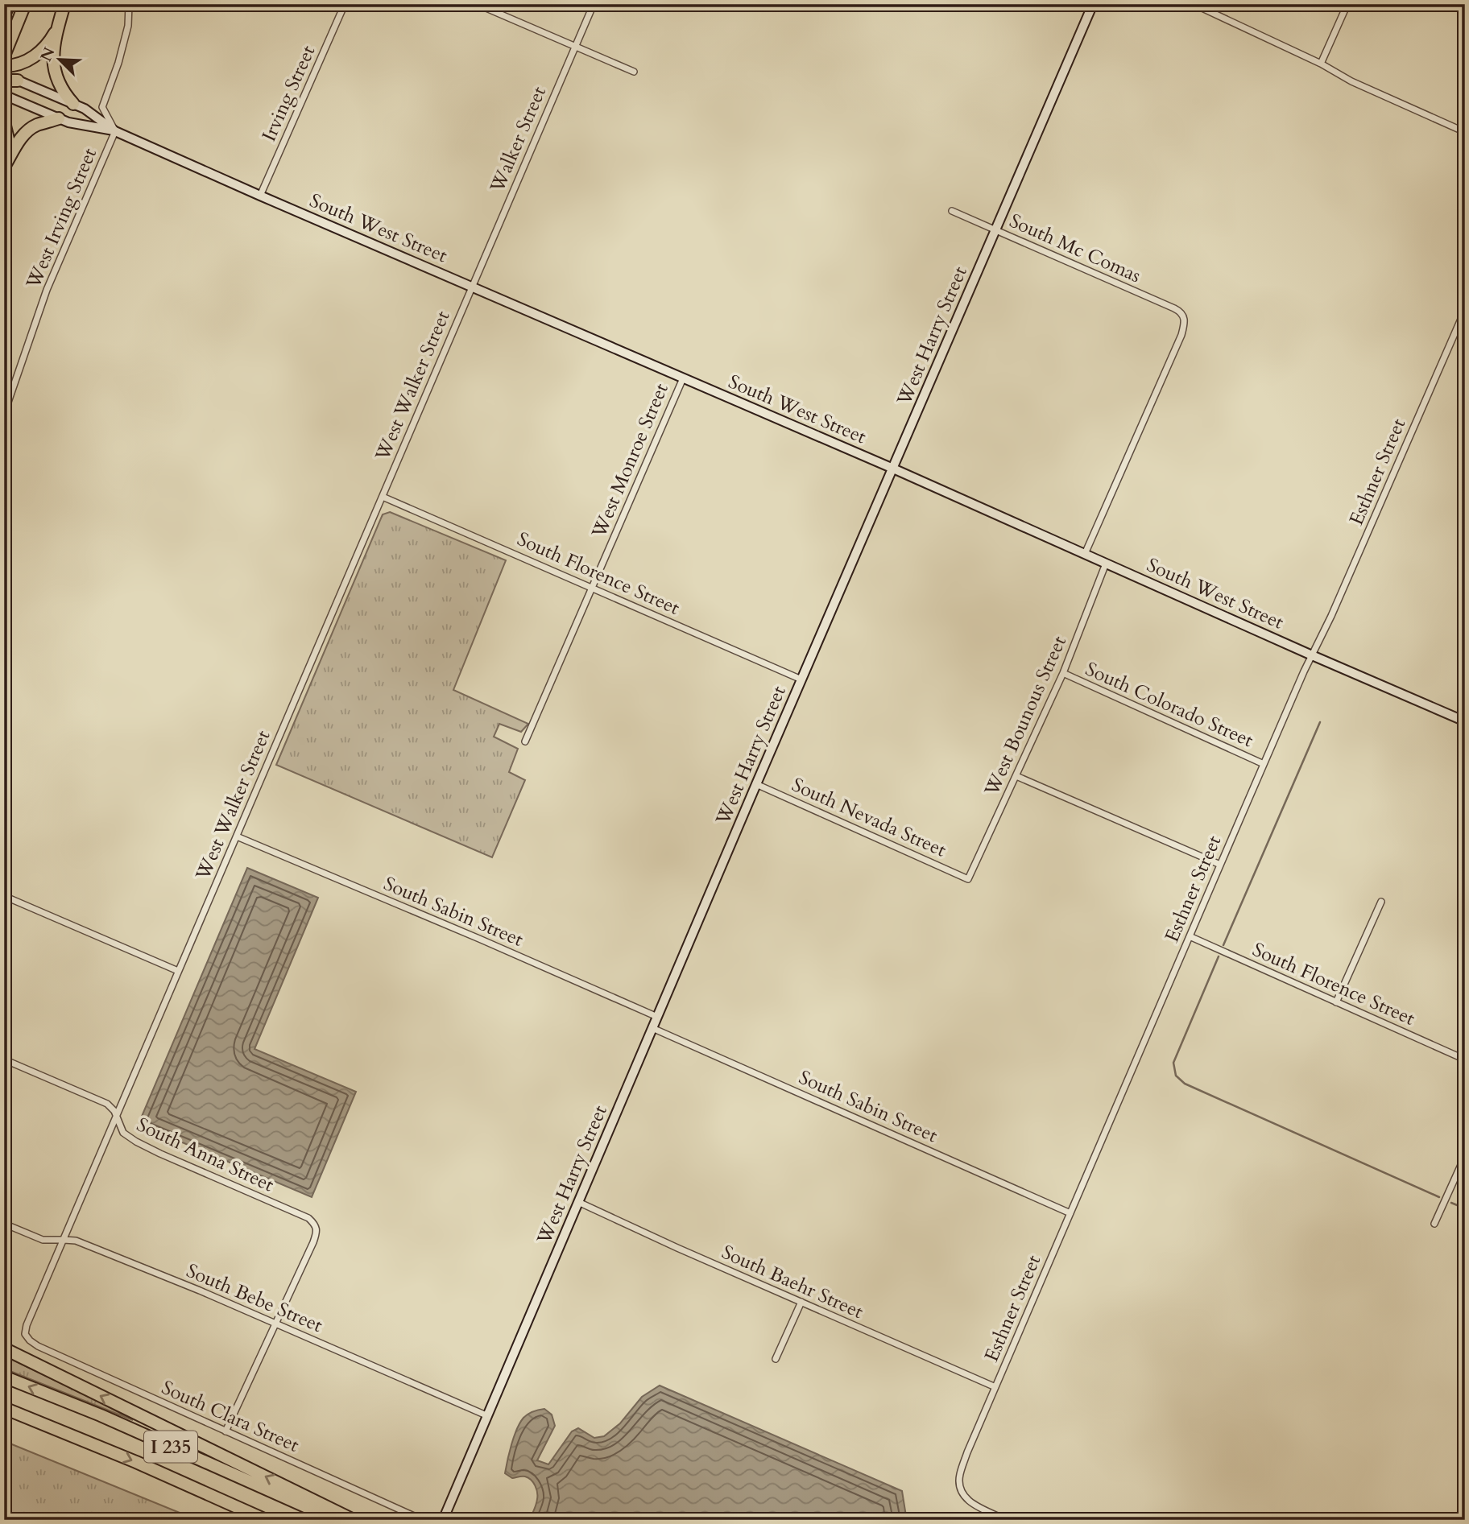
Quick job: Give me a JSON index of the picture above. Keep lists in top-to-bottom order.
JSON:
{
  "streets": {
    "highway": ["I 235"],
    "main road": ["South West Street", "West Harry Street"],
    "street": [
      "Irving Street",
      "Walker Street",
      "West Irving Street",
      "South Mc Comas",
      "West Walker Street",
      "West Monroe Street",
      "Esthner Street",
      "South Florence Street",
      "South Colorado Street",
      "West Bounous Street",
      "South Nevada Street",
      "South Sabin Street",
      "South Anna Street",
      "South Baehr Street",
      "South Bebe Street",
      "South Clara Street"
    ]
  },
  "crossings": [
    ["Irving Street", "South West Street"],
    ["Walker Street", "South West Street"],
    ["Walker Street", "West Walker Street"],
    ["West Irving Street", "South West Street"],
    ["South West Street", "South Mc Comas"],
    ["South West Street", "West Harry Street"],
    ["South West Street", "West Walker Street"],
    ["South West Street", "West Monroe Street"],
    ["South West Street", "Esthner Street"],
    ["South West Street", "West Bounous Street"],
    ["South Mc Comas", "West Harry Street"],
    ["West Harry Street", "South Florence Street"],
    ["West Harry Street", "South Nevada Street"],
    ["West Harry Street", "South Sabin Street"],
    ["West Harry Street", "South Baehr Street"],
    ["West Harry Street", "South Bebe Street"],
    ["West Walker Street", "South Florence Street"],
    ["West Walker Street", "South Sabin Street"],
    ["West Walker Street", "South Anna Street"],
    ["West Walker Street", "South Bebe Street"],
    ["West Walker Street", "South Clara Street"],
    ["West Monroe Street", "South Florence Street"],
    ["Esthner Street", "South Florence Street"],
    ["Esthner Street", "South Colorado Street"],
    ["Esthner Street", "South Sabin Street"],
    ["Esthner Street", "South Baehr Street"],
    ["South Colorado Street", "West Bounous Street"],
    ["West Bounous Street", "South Nevada Street"],
    ["South Anna Street", "South Bebe Street"]
  ],
  "north": "top left"
}
